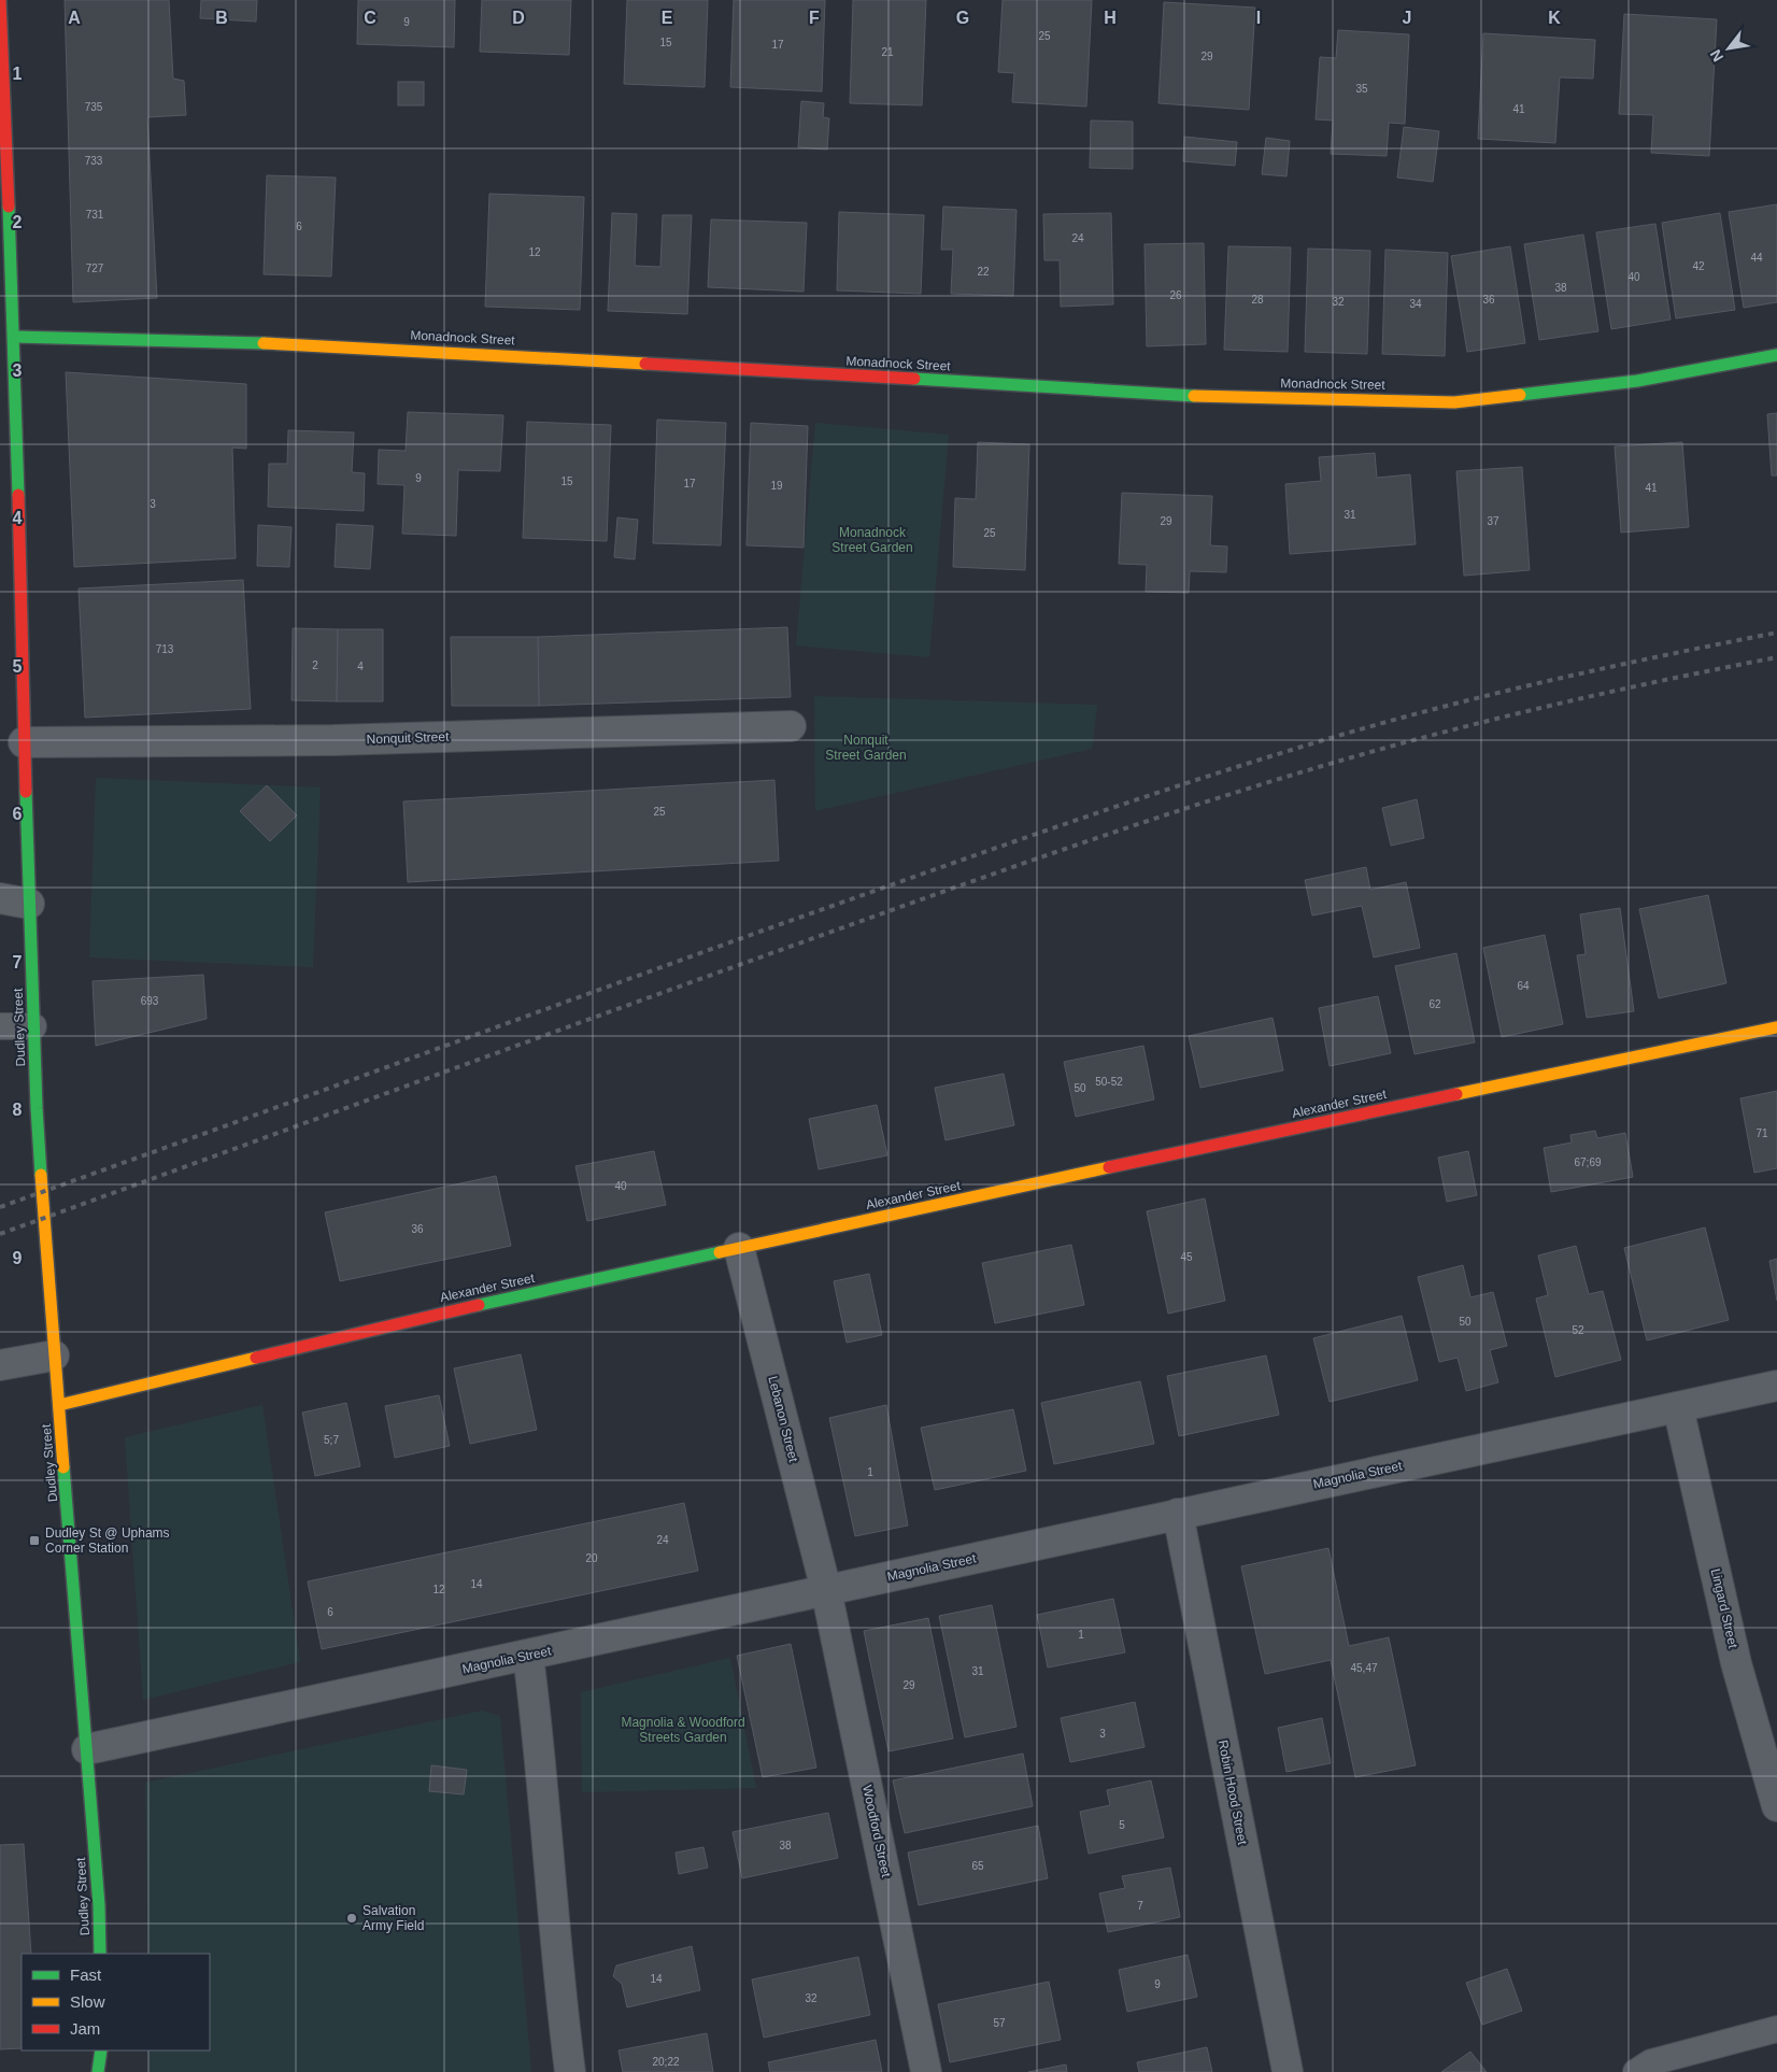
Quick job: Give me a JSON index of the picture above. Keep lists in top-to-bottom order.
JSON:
{
  "streets": {
    "street": [
      "Monadnock Street",
      "Nonquit Street",
      "Dudley Street",
      "Alexander Street",
      "Lebanon Street",
      "Magnolia Street",
      "Lingard Street",
      "Robin Hood Street",
      "Woodford Street"
    ]
  },
  "crossings": [
    ["Monadnock Street", "Dudley Street"],
    ["Nonquit Street", "Dudley Street"],
    ["Dudley Street", "Alexander Street"],
    ["Dudley Street", "Magnolia Street"],
    ["Alexander Street", "Lebanon Street"],
    ["Lebanon Street", "Magnolia Street"],
    ["Lebanon Street", "Woodford Street"],
    ["Magnolia Street", "Lingard Street"],
    ["Magnolia Street", "Robin Hood Street"],
    ["Magnolia Street", "Woodford Street"]
  ],
  "parks": ["Monadnock Street Garden", "Nonquit Street Garden", "Magnolia & Woodford Streets Garden"],
  "places": {
    "transit": ["Dudley St @ Uphams Corner Station"],
    "other": ["Salvation Army Field"]
  },
  "house_numbers": [
    "9",
    "25",
    "15",
    "17",
    "21",
    "29",
    "35",
    "735",
    "41",
    "733",
    "731",
    "6",
    "24",
    "12",
    "44",
    "42",
    "727",
    "22",
    "40",
    "38",
    "26",
    "28",
    "36",
    "32",
    "34",
    "9",
    "15",
    "17",
    "19",
    "41",
    "3",
    "31",
    "29",
    "37",
    "25",
    "713",
    "2",
    "4",
    "25",
    "64",
    "693",
    "62",
    "50-52",
    "50",
    "71",
    "67;69",
    "40",
    "36",
    "45",
    "50",
    "52",
    "5;7",
    "1",
    "24",
    "20",
    "14",
    "12",
    "6",
    "1",
    "45,47",
    "31",
    "29",
    "3",
    "5",
    "38",
    "65",
    "7",
    "14",
    "9",
    "32",
    "57",
    "20;22"
  ],
  "legend": ["Fast", "Slow", "Jam"],
  "north": "bottom left",
  "grid": {
    "columns": [
      "A",
      "B",
      "C",
      "D",
      "E",
      "F",
      "G",
      "H",
      "I",
      "J",
      "K"
    ],
    "rows": [
      "1",
      "2",
      "3",
      "4",
      "5",
      "6",
      "7",
      "8",
      "9"
    ]
  }
}
